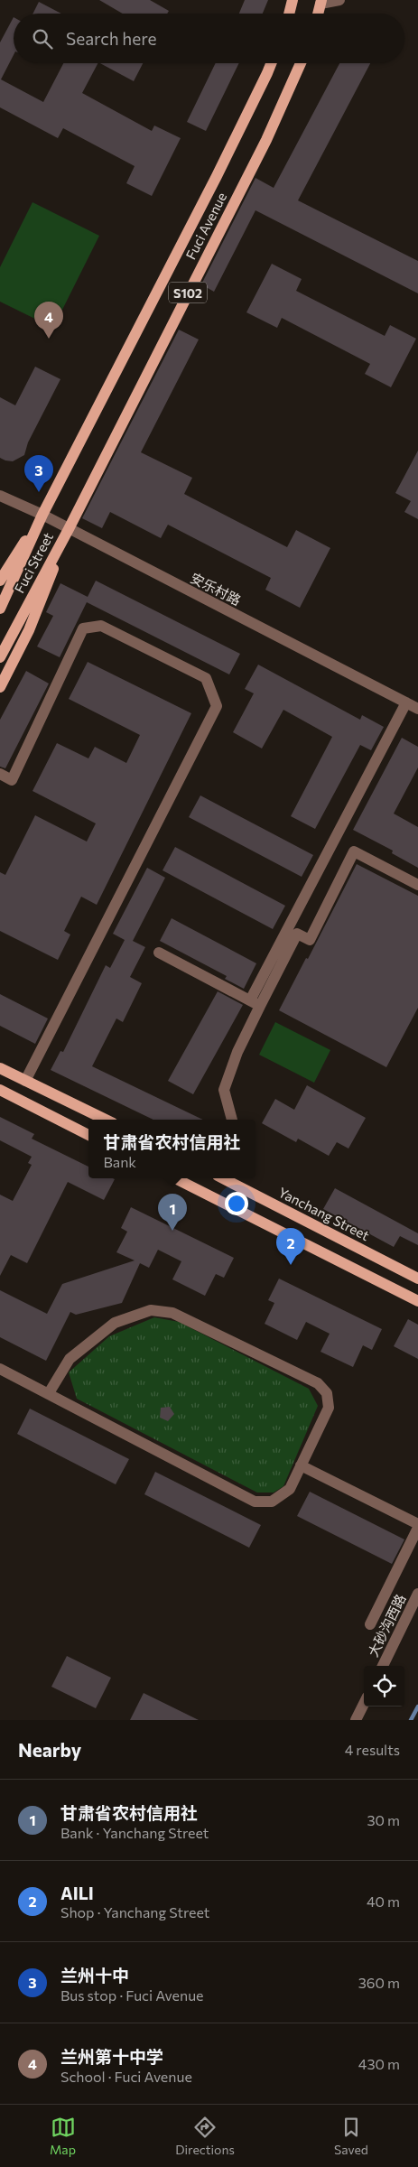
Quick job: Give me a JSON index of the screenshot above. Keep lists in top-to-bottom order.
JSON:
{
  "streets": {
    "main road": [
      "Fuci Avenue",
      "S102",
      "Fuci Street",
      "Yanchang Street"
    ],
    "street": ["安乐村路", "大砂沟西路"]
  },
  "crossings": [
    ["Fuci Avenue", "Fuci Street"],
    ["Fuci Avenue", "安乐村路"],
    ["Fuci Street", "安乐村路"]
  ],
  "page": {
    "search": "Search here",
    "pins": [
      "4",
      "3",
      "1",
      "2"
    ],
    "popup": ["甘肃省农村信用社", "Bank"],
    "heading": ["Nearby", "4 results"],
    "list": [
      {
        "mark": "1",
        "name": "甘肃省农村信用社",
        "note": "Bank · Yanchang Street",
        "value": "30 m"
      },
      {
        "mark": "2",
        "name": "AILI",
        "note": "Shop · Yanchang Street",
        "value": "40 m"
      },
      {
        "mark": "3",
        "name": "兰州十中",
        "note": "Bus stop · Fuci Avenue",
        "value": "360 m"
      },
      {
        "mark": "4",
        "name": "兰州第十中学",
        "note": "School · Fuci Avenue",
        "value": "430 m"
      }
    ],
    "nav": ["Map", "Directions", "Saved"]
  }
}
